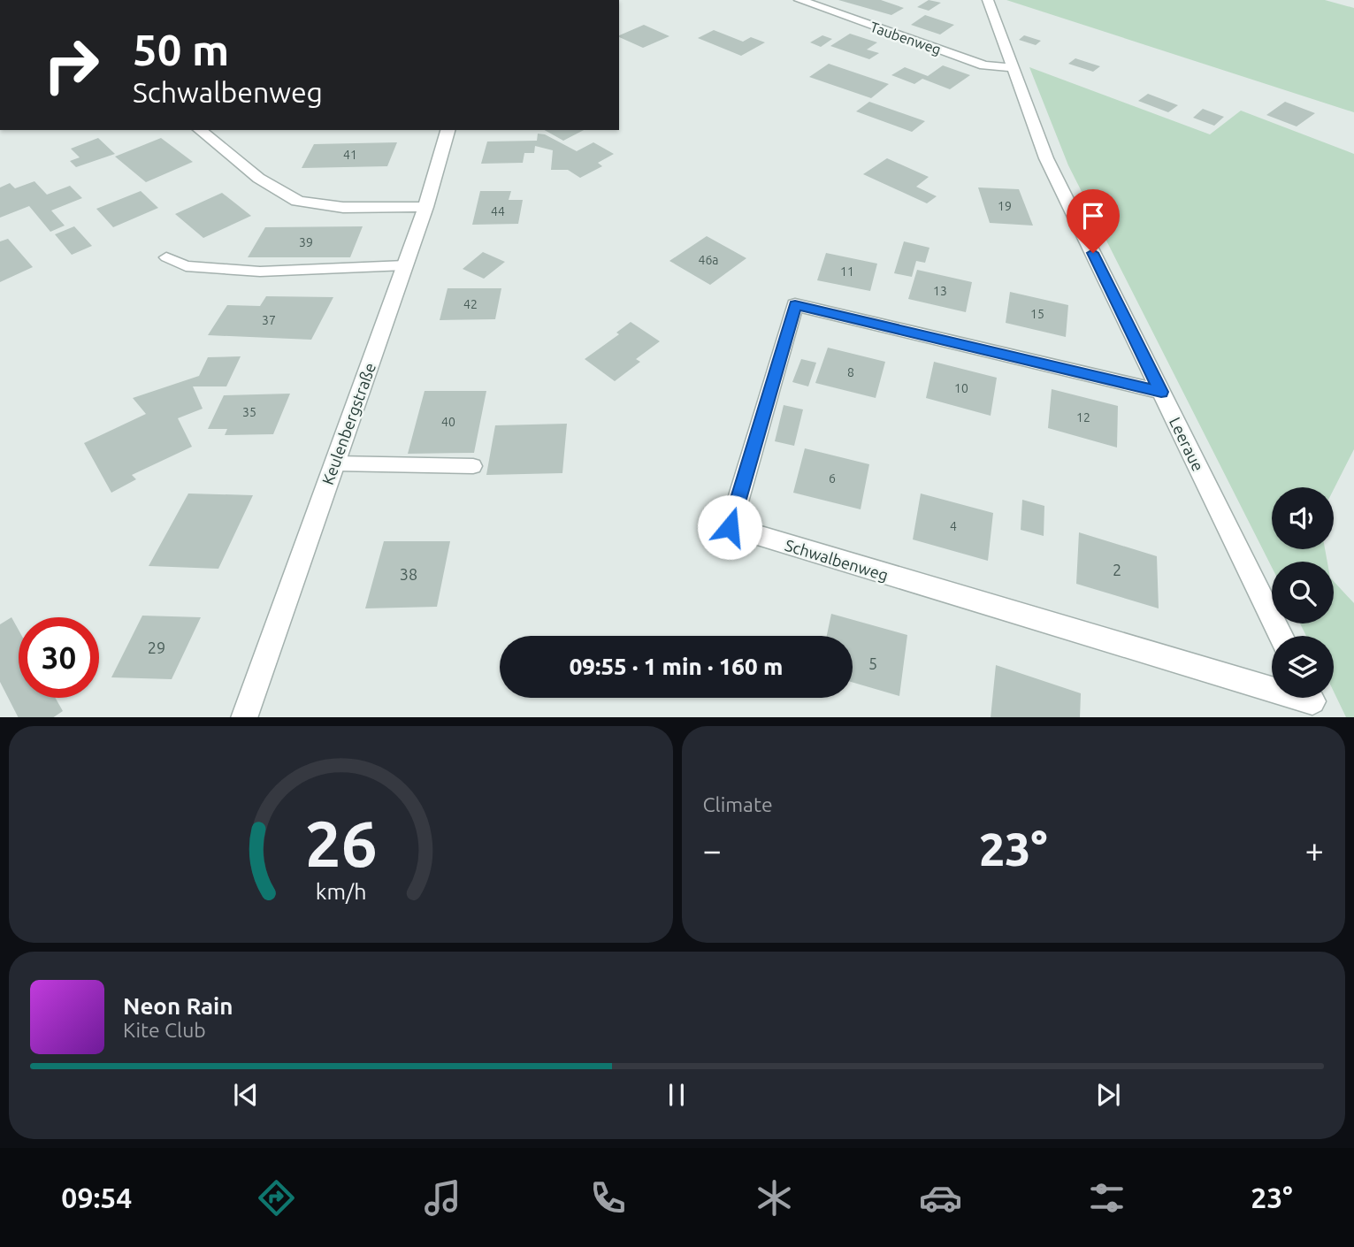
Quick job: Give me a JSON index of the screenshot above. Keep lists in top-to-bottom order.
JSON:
{
  "streets": {
    "street": [
      "Taubenweg",
      "Keulenbergstraße",
      "Leeraue",
      "Schwalbenweg"
    ]
  },
  "crossings": [
    ["Taubenweg", "Leeraue"],
    ["Leeraue", "Schwalbenweg"]
  ],
  "house_numbers": [
    "41",
    "19",
    "44",
    "39",
    "46a",
    "11",
    "13",
    "42",
    "15",
    "37",
    "8",
    "10",
    "35",
    "12",
    "40",
    "6",
    "4",
    "2",
    "38",
    "29",
    "5"
  ],
  "page": {
    "turn": ["50 m", "Schwalbenweg"],
    "limit": "30",
    "trip": "09:55 · 1 min · 160 m",
    "tile": "Climate",
    "heat": ["−", "23°", "+"],
    "song": ["Neon Rain", "Kite Club"],
    "tabs": ["09:54", "23°"],
    "gauge": ["26", "km/h"]
  }
}
